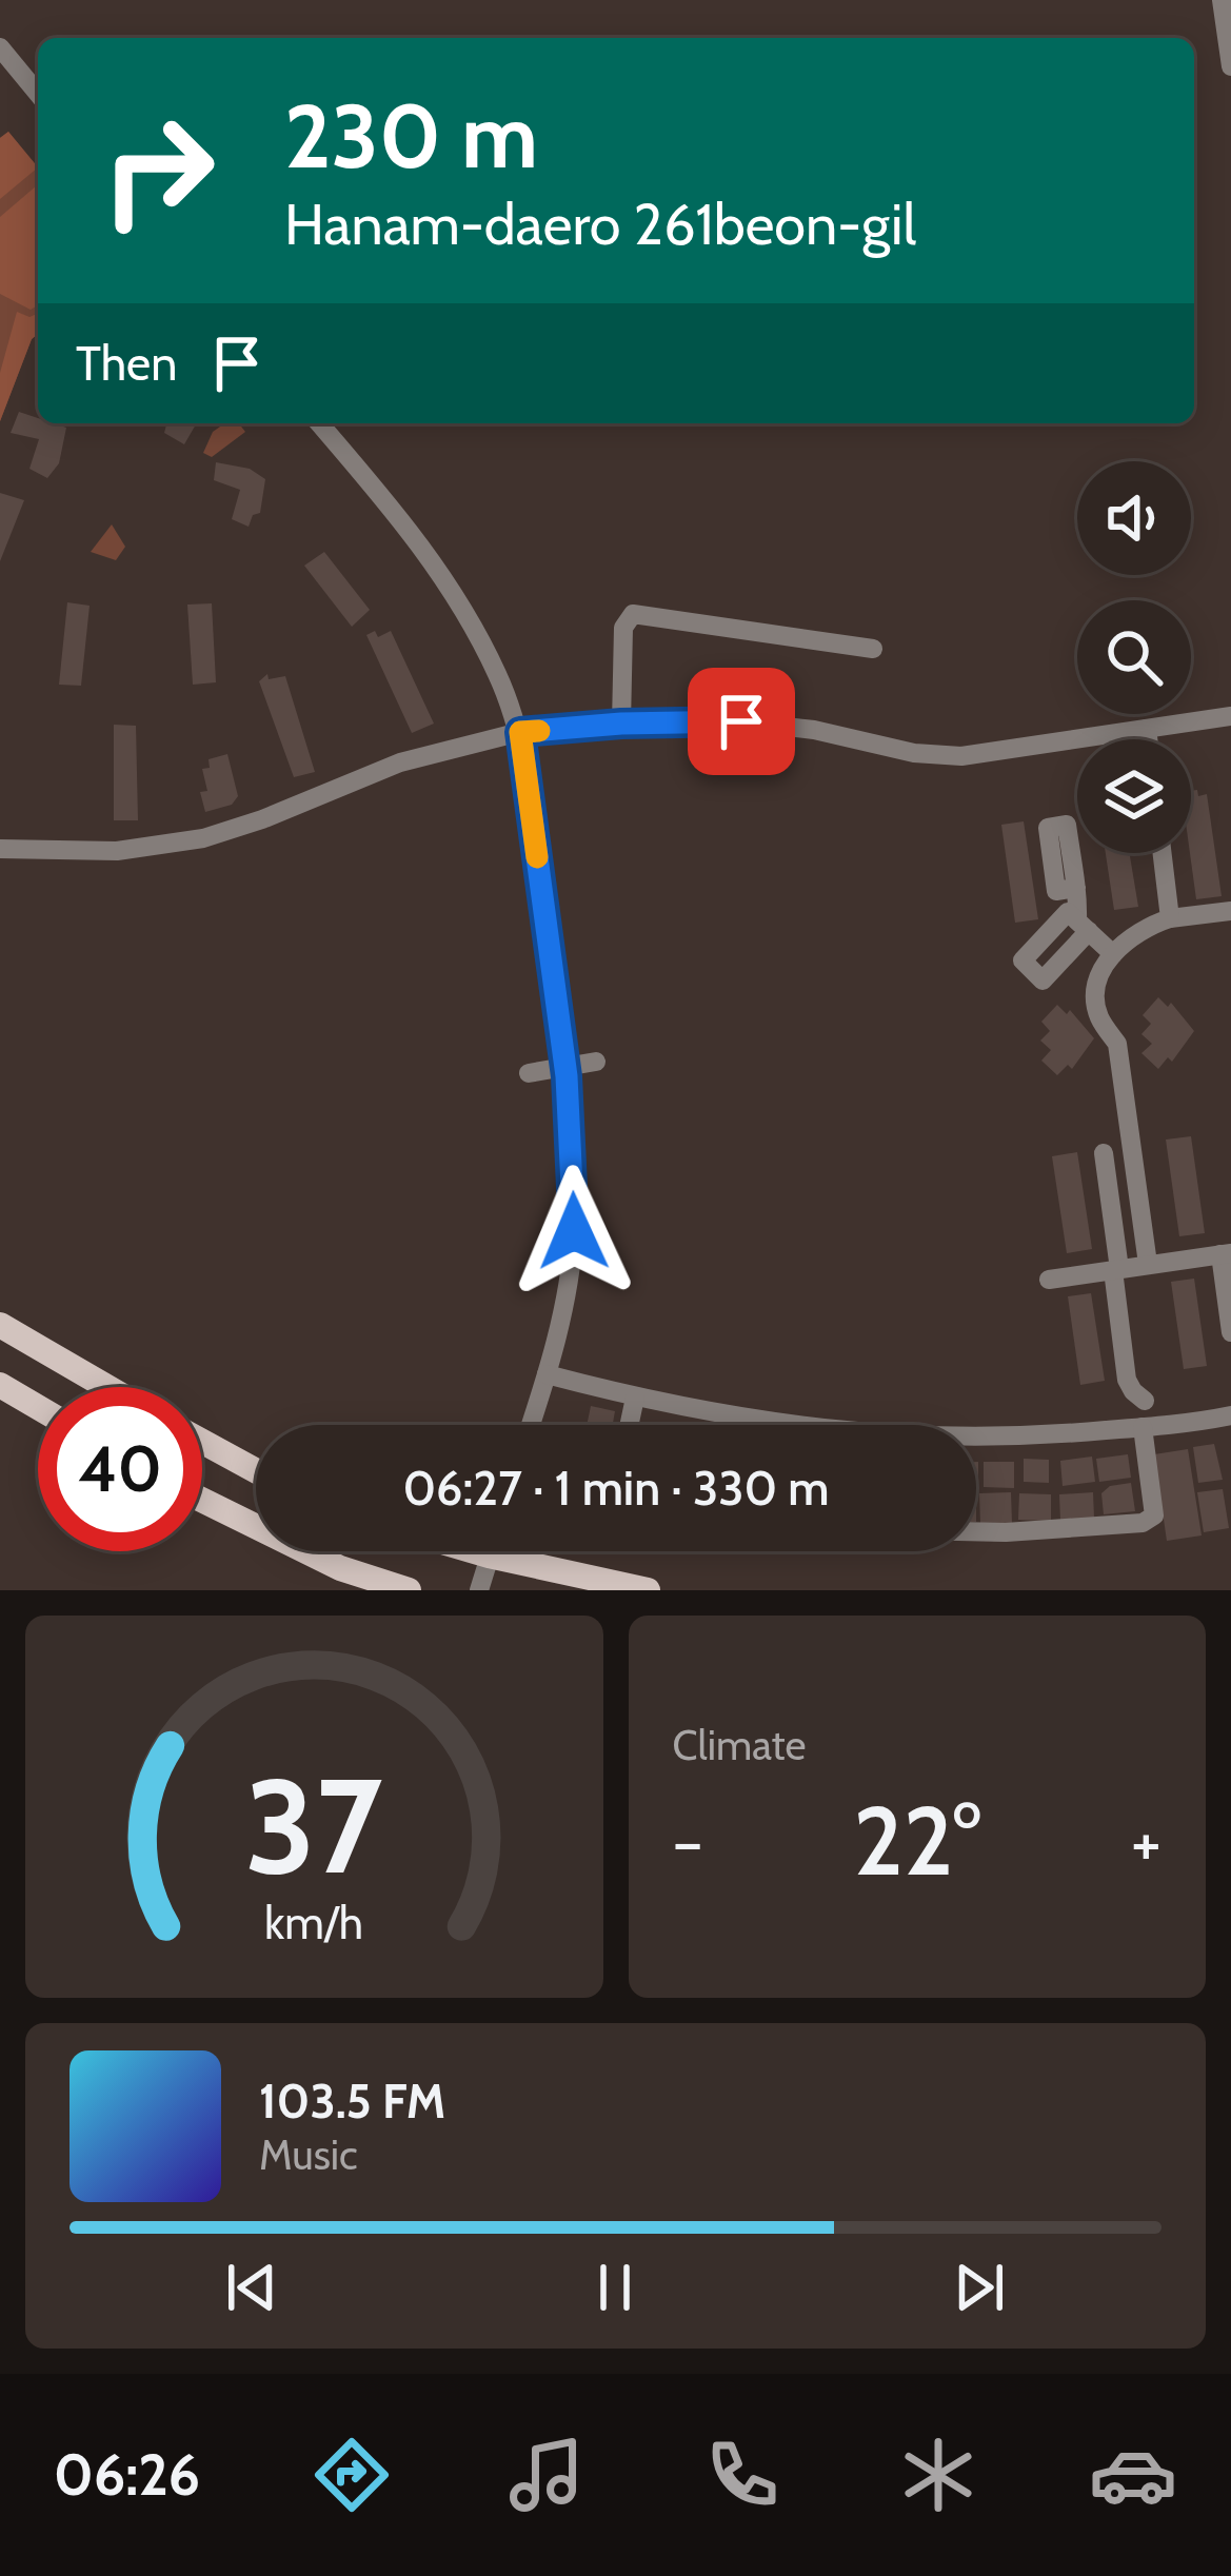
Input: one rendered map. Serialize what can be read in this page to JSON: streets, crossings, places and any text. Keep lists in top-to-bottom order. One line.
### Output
{"page":{"turn":["230 m","Hanam-daero 261beon-gil"],"then":"Then","limit":"40","trip":"06:27 · 1 min · 330 m","tile":"Climate","heat":["−","22°","+"],"song":["103.5 FM","Music"],"tabs":"06:26","gauge":["37","km/h"]}}
